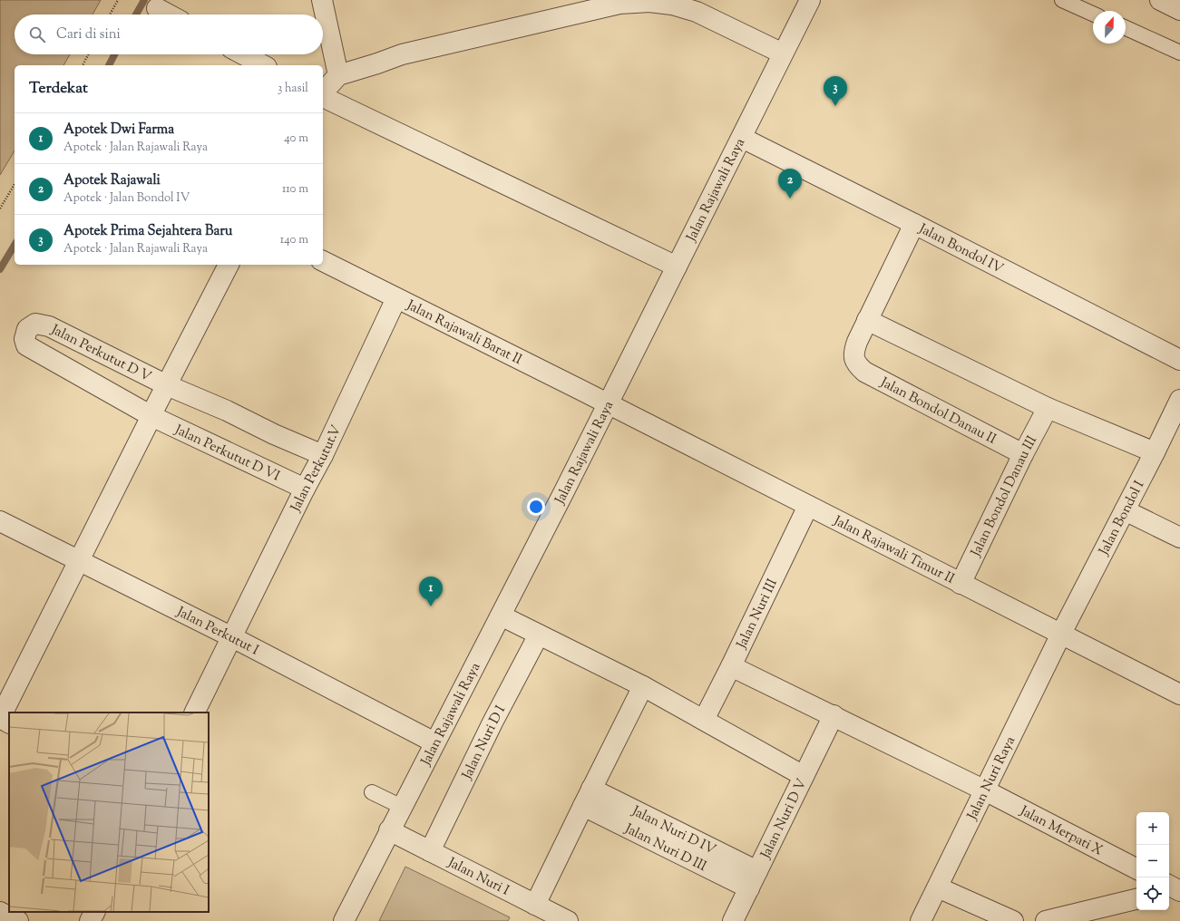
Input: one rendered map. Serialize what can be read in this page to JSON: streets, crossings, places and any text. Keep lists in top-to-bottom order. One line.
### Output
{"streets":{"street":["Jalan Rajawali Raya","Jalan Bondol IV","Jalan Rajawali Barat II","Jalan Perkutut D V","Jalan Bondol Danau II","Jalan Perkutut D VI","Jalan Perkutut.V","Jalan Bondol Danau III","Jalan Bondol I","Jalan Rajawali Timur II","Jalan Nuri III","Jalan Perkutut I","Jalan Nuri D I","Jalan Nuri Raya","Jalan Nuri D V","Jalan Nuri D IV","Jalan Merpati X","Jalan Nuri D III","Jalan Nuri I"]},"crossings":[["Jalan Rajawali Raya","Jalan Bondol IV"],["Jalan Rajawali Raya","Jalan Rajawali Barat II"],["Jalan Rajawali Raya","Jalan Rajawali Timur II"],["Jalan Rajawali Raya","Jalan Perkutut I"],["Jalan Rajawali Raya","Jalan Nuri I"],["Jalan Rajawali Barat II","Jalan Perkutut.V"],["Jalan Rajawali Barat II","Jalan Rajawali Timur II"],["Jalan Perkutut D V","Jalan Perkutut D VI"],["Jalan Perkutut D V","Jalan Perkutut.V"],["Jalan Bondol Danau II","Jalan Bondol Danau III"],["Jalan Perkutut D VI","Jalan Perkutut.V"],["Jalan Perkutut.V","Jalan Perkutut I"],["Jalan Bondol Danau III","Jalan Rajawali Timur II"],["Jalan Bondol I","Jalan Rajawali Timur II"],["Jalan Bondol I","Jalan Nuri Raya"],["Jalan Rajawali Timur II","Jalan Nuri III"],["Jalan Rajawali Timur II","Jalan Nuri Raya"],["Jalan Nuri III","Jalan Merpati X"],["Jalan Nuri D I","Jalan Nuri I"],["Jalan Nuri Raya","Jalan Merpati X"],["Jalan Nuri D V","Jalan Nuri D IV"],["Jalan Nuri D V","Jalan Merpati X"],["Jalan Nuri D V","Jalan Nuri D III"]],"north":"top","page":{"search":"Cari di sini","heading":["Terdekat","3 hasil"],"pins":["3","2","1"],"list":[{"mark":"1","name":"Apotek Dwi Farma","note":"Apotek · Jalan Rajawali Raya","value":"40 m"},{"mark":"2","name":"Apotek Rajawali","note":"Apotek · Jalan Bondol IV","value":"110 m"},{"mark":"3","name":"Apotek Prima Sejahtera Baru","note":"Apotek · Jalan Rajawali Raya","value":"140 m"}],"map_buttons":["+","−"]}}
